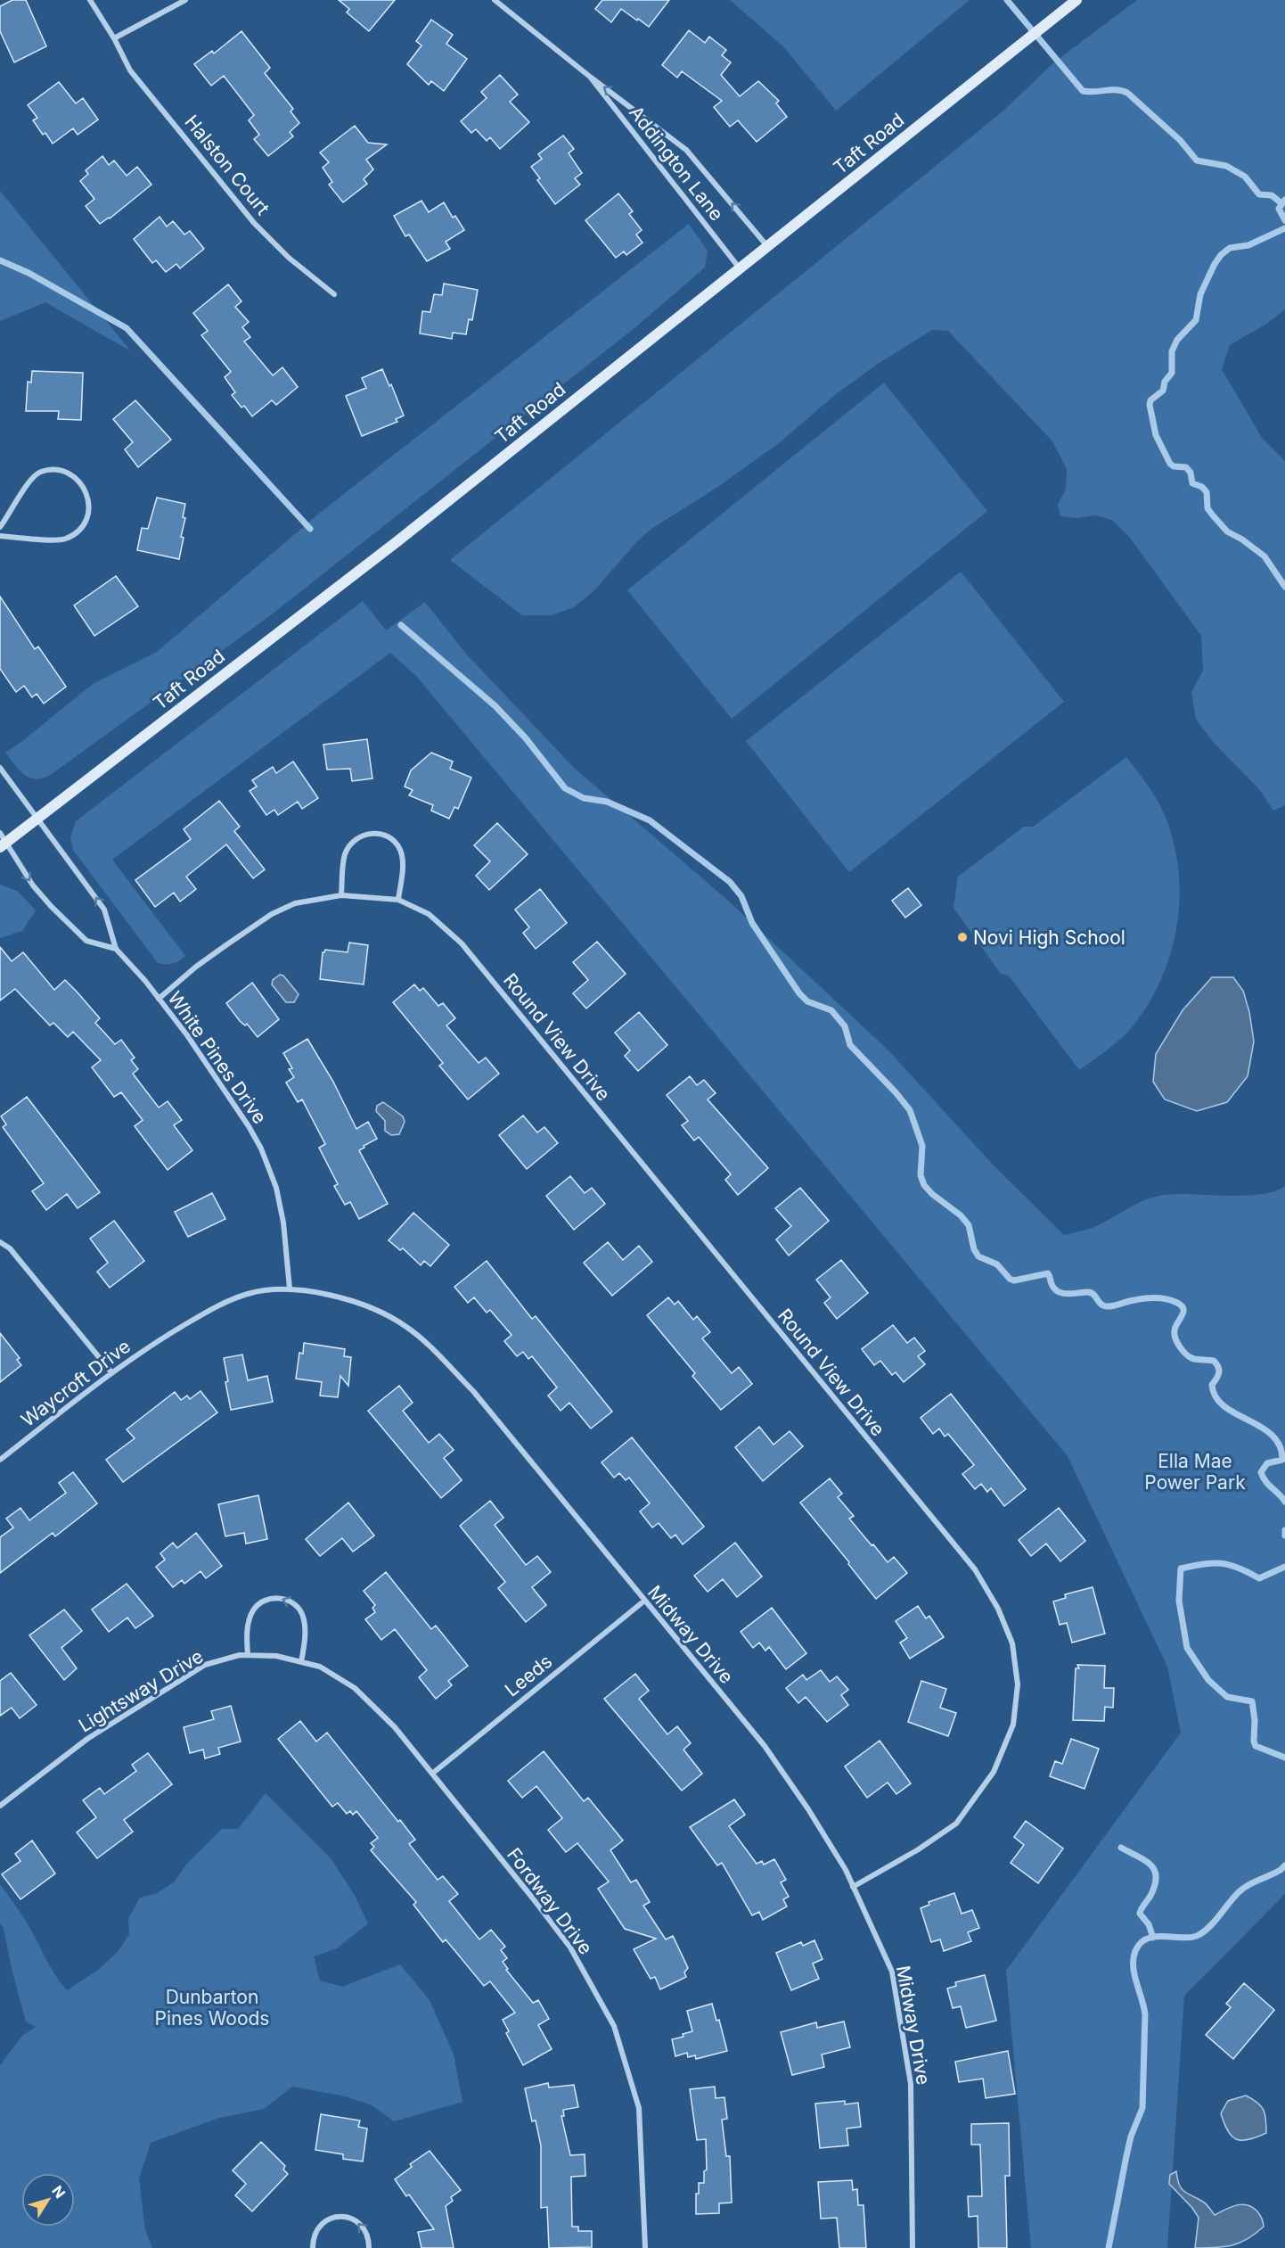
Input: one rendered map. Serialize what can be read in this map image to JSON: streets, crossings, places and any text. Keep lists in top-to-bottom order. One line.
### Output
{"streets":{"street":["Taft Road","Addington Lane","Halston Court","Round View Drive","White Pines Drive","Waycroft Drive","Midway Drive","Leeds","Lightsway Drive","Fordway Drive"]},"crossings":[["Taft Road","Addington Lane"],["Taft Road","White Pines Drive"],["Round View Drive","White Pines Drive"],["Round View Drive","Midway Drive"],["White Pines Drive","Midway Drive"],["Waycroft Drive","Midway Drive"],["Midway Drive","Leeds"],["Leeds","Lightsway Drive"],["Leeds","Fordway Drive"],["Lightsway Drive","Fordway Drive"]],"parks":["Ella Mae Power Park","Dunbarton Pines Woods"],"places":["Novi High School"],"north":"top right"}
